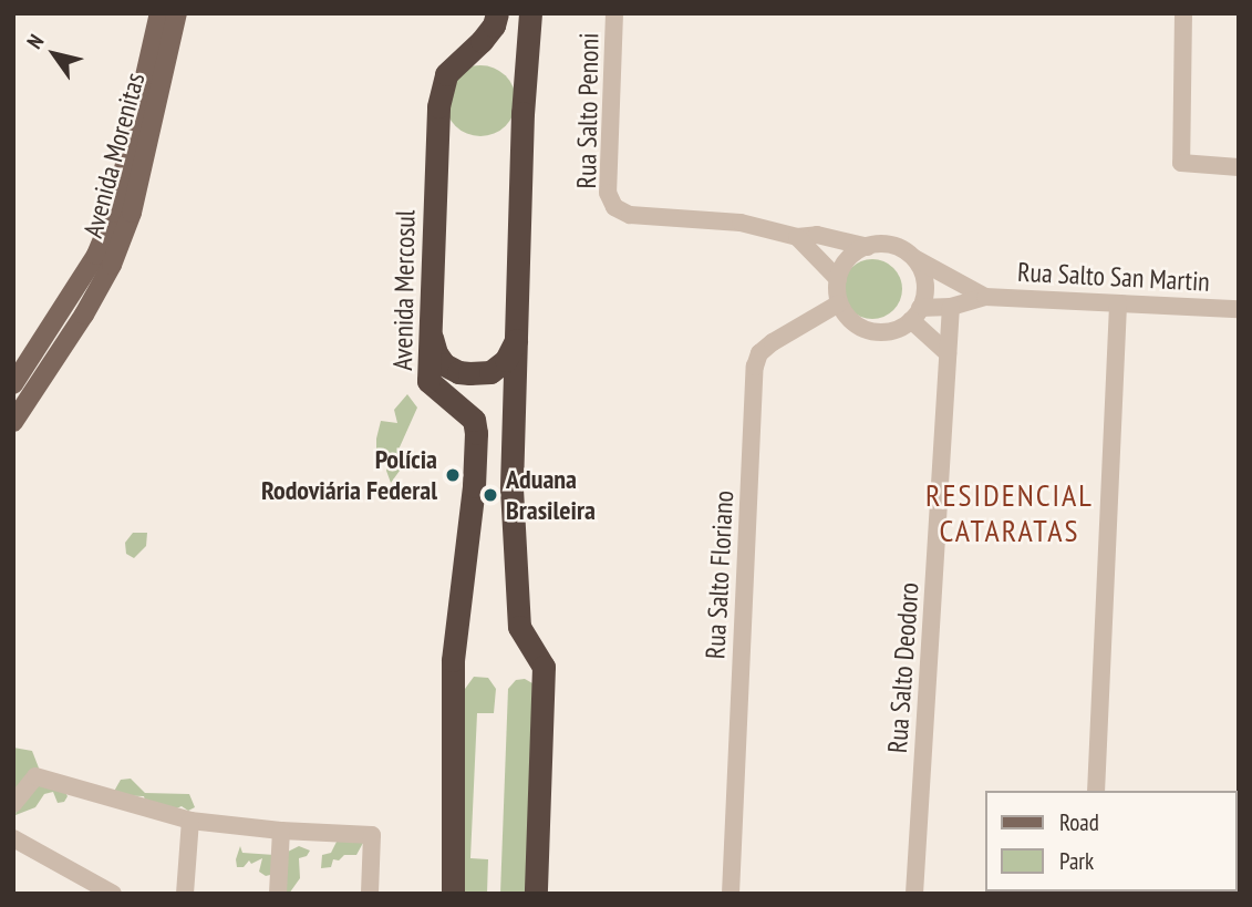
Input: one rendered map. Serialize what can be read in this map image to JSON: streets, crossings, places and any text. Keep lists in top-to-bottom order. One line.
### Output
{"streets":{"highway":["Avenida Mercosul"],"main road":["Avenida Morenitas"],"street":["Rua Salto Penoni","Rua Salto San Martin","Rua Salto Floriano","Rua Salto Deodoro"]},"crossings":[["Rua Salto Penoni","Rua Salto San Martin"],["Rua Salto Penoni","Rua Salto Floriano"],["Rua Salto San Martin","Rua Salto Floriano"],["Rua Salto San Martin","Rua Salto Deodoro"]],"districts":["RESIDENCIAL CATARATAS"],"places":["Polícia Rodoviária Federal","Aduana Brasileira"],"legend":["Road","Park"],"north":"top left"}
